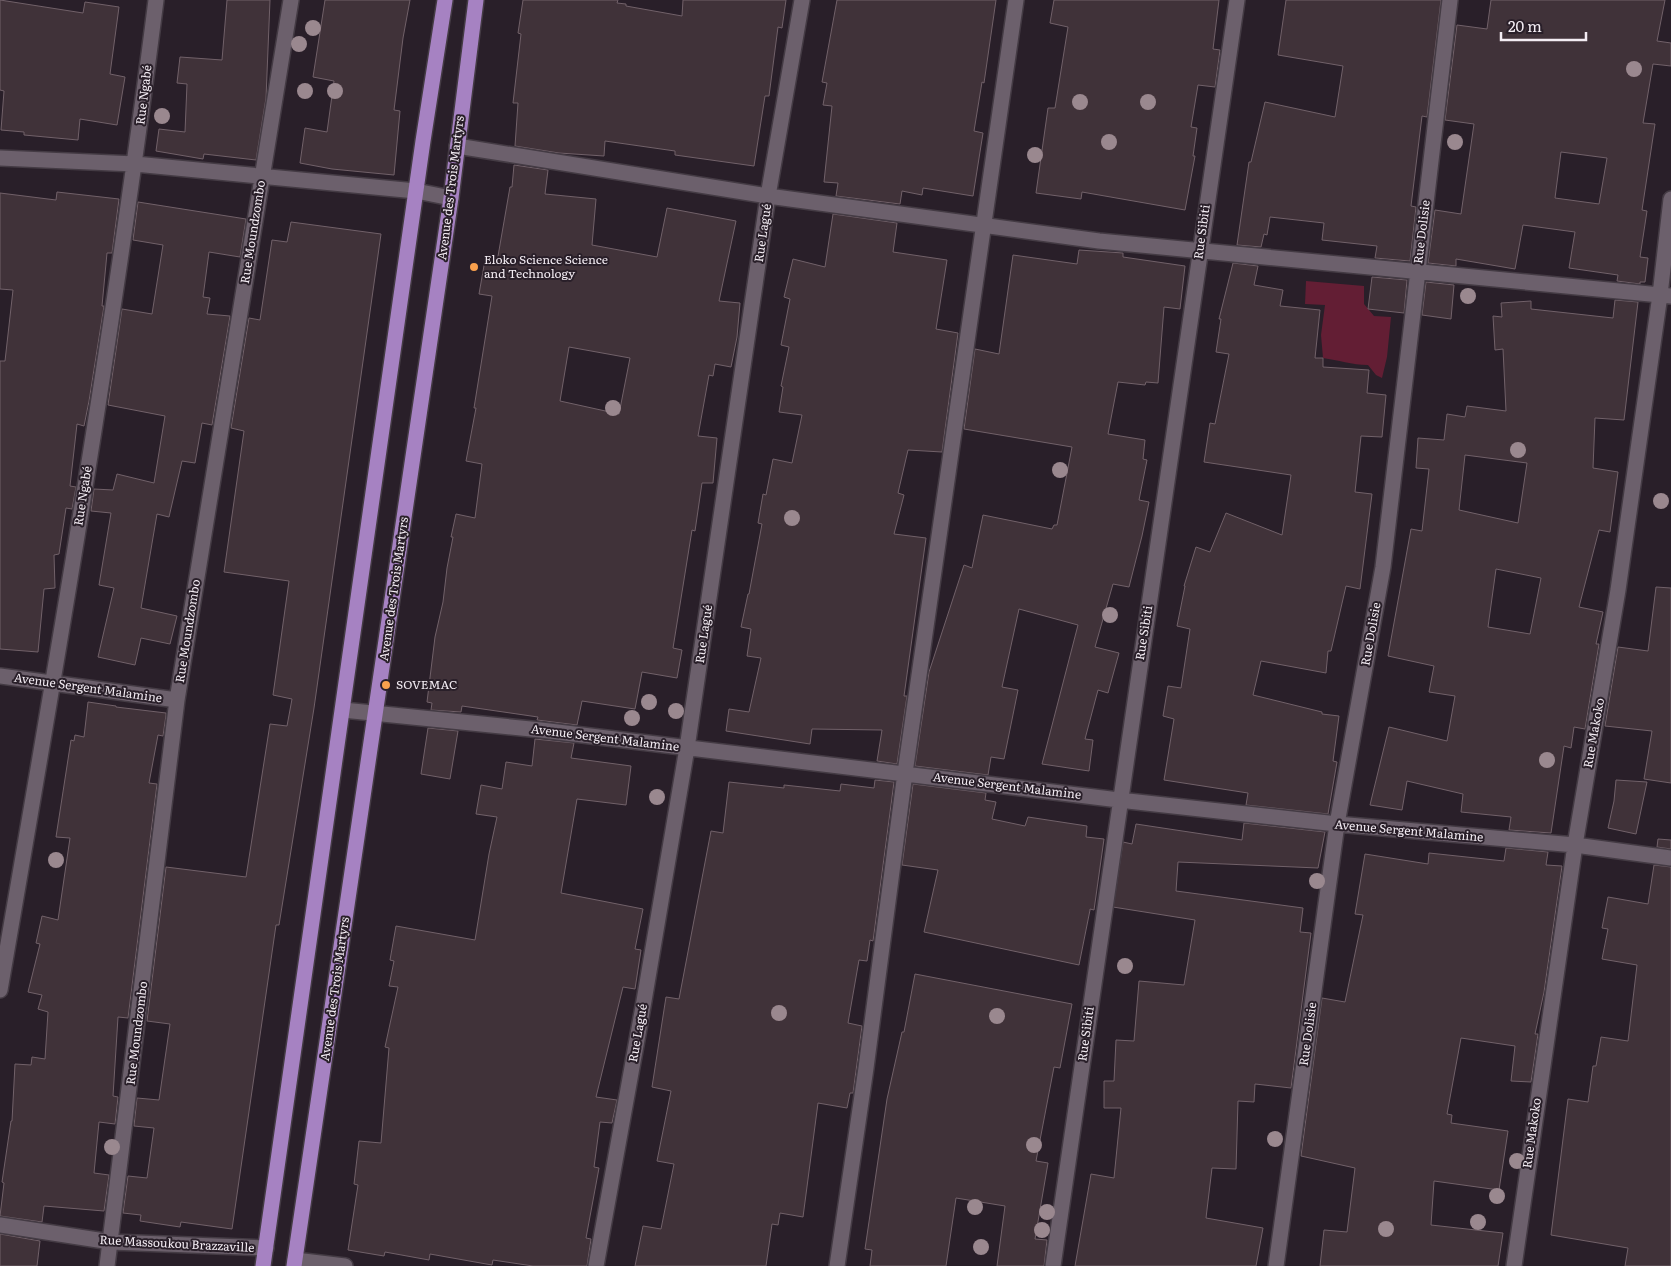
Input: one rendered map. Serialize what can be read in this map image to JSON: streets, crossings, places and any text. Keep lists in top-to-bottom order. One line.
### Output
{"streets":{"main road":["Avenue des Trois Martyrs"],"street":["Rue Ngabé","Rue Moundzombo","Rue Sibiti","Rue Dolisie","Rue Lagué","Avenue Sergent Malamine","Rue Makoko","Rue Massoukou Brazzaville"]},"crossings":[["Rue Ngabé","Avenue Sergent Malamine"],["Avenue des Trois Martyrs","Avenue Sergent Malamine"],["Rue Moundzombo","Avenue Sergent Malamine"],["Rue Moundzombo","Rue Massoukou Brazzaville"],["Rue Sibiti","Avenue Sergent Malamine"],["Rue Dolisie","Avenue Sergent Malamine"],["Rue Lagué","Avenue Sergent Malamine"],["Avenue Sergent Malamine","Rue Makoko"]],"places":["Eloko Science Science and Technology","SOVEMAC"],"scale_bar":"20 m"}
